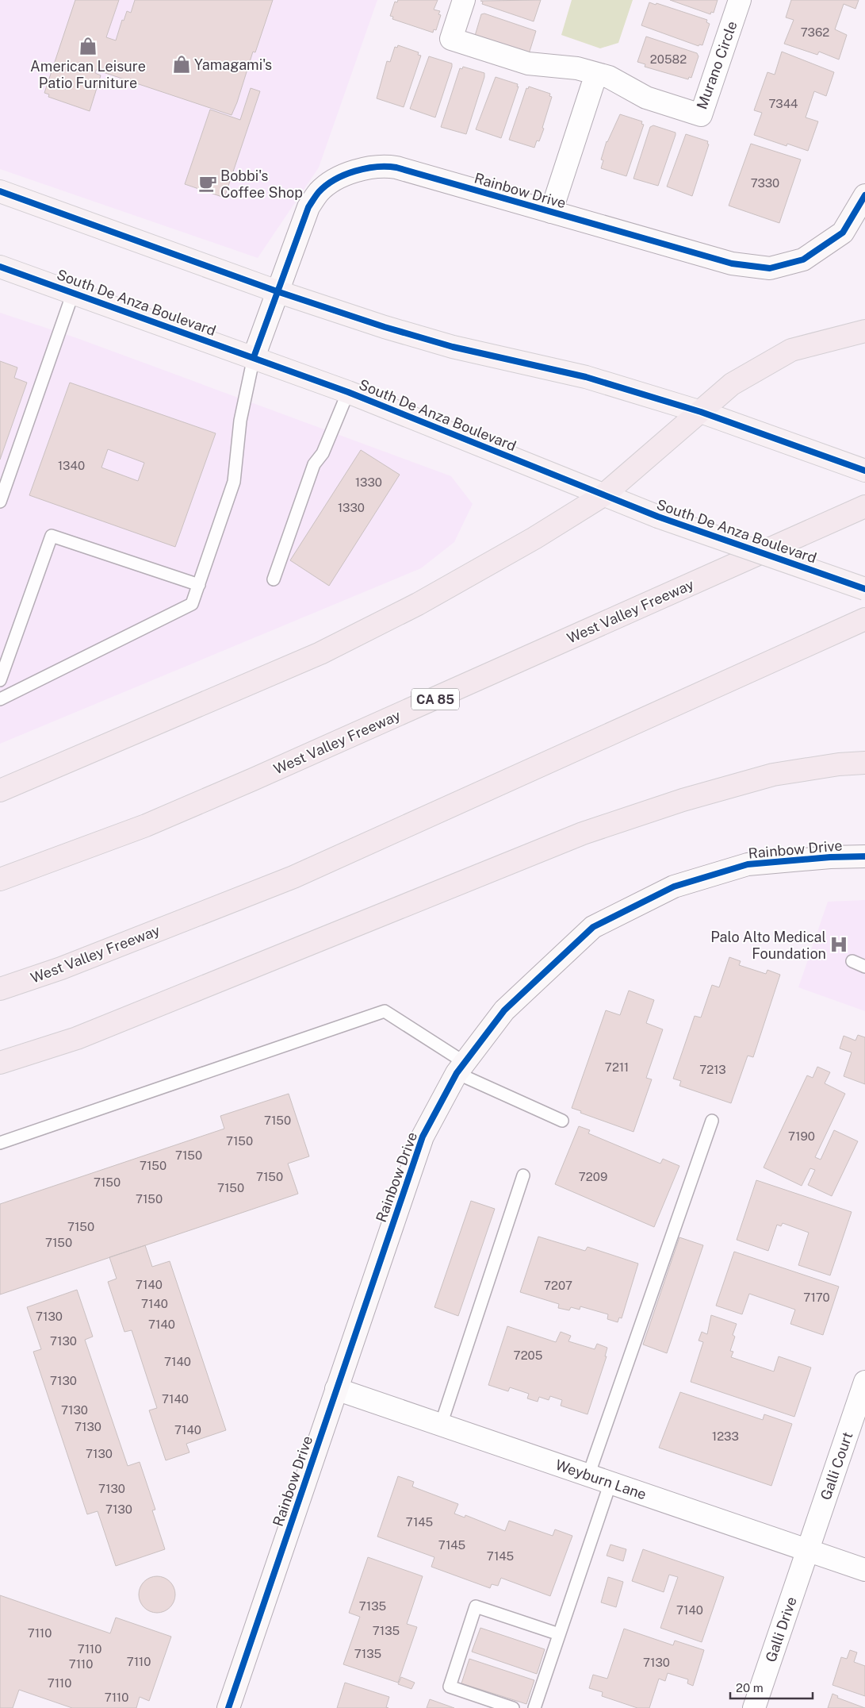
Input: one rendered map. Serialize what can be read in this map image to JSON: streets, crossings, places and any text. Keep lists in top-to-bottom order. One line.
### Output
{"streets":{"highway":["West Valley Freeway","CA 85"],"main road":["South De Anza Boulevard"],"street":["Murano Circle","Rainbow Drive","Galli Court","Weyburn Lane","Galli Drive"]},"crossings":[["Rainbow Drive","South De Anza Boulevard"],["Rainbow Drive","Weyburn Lane"],["Galli Court","Weyburn Lane"],["Galli Court","Galli Drive"],["Weyburn Lane","Galli Drive"]],"places":{"shop":["American Leisure Patio Furniture","Yamagami's"],"cafe":["Bobbi's Coffee Shop"],"hospital":["Palo Alto Medical Foundation"]},"house_numbers":["7362","20582","7344","7330","1340","1330","1330","7211","7213","7150","7190","7150","7150","7150","7150","7209","7150","7150","7150","7150","7150","7140","7207","7170","7140","7130","7140","7130","7205","7140","7130","7140","7130","7130","7140","1233","7130","7130","7130","7145","7145","7145","7135","7140","7135","7110","7110","7135","7110","7130","7110","7110","7110"],"scale_bar":"20 m"}
